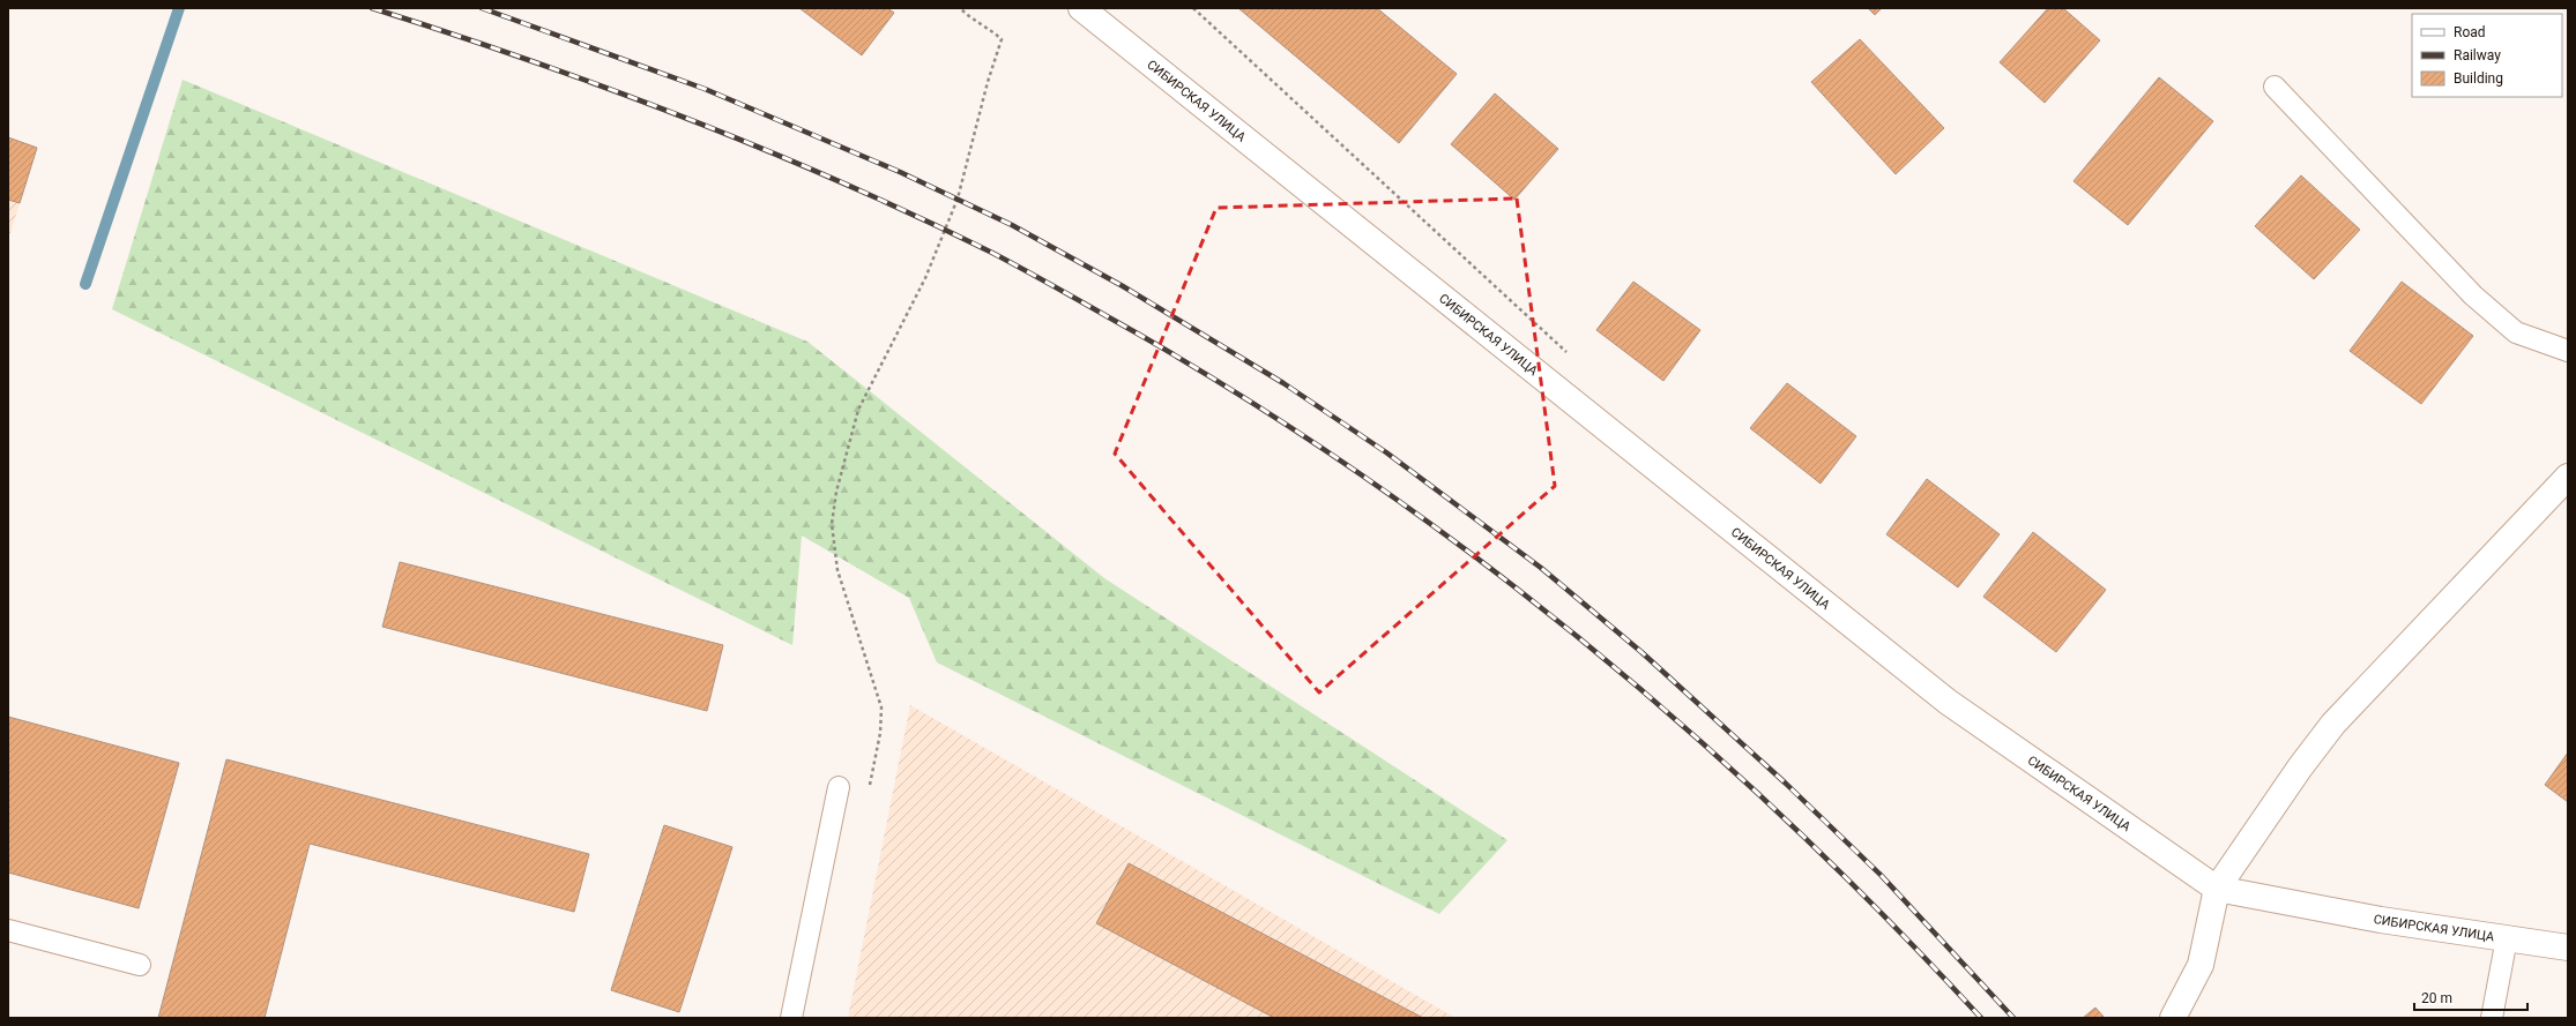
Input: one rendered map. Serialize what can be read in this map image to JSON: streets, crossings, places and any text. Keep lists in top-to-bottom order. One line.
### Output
{"streets":{"main road":["СИБИРСКАЯ УЛИЦА"]},"legend":["Road","Railway","Building"],"scale_bar":"20 m"}
